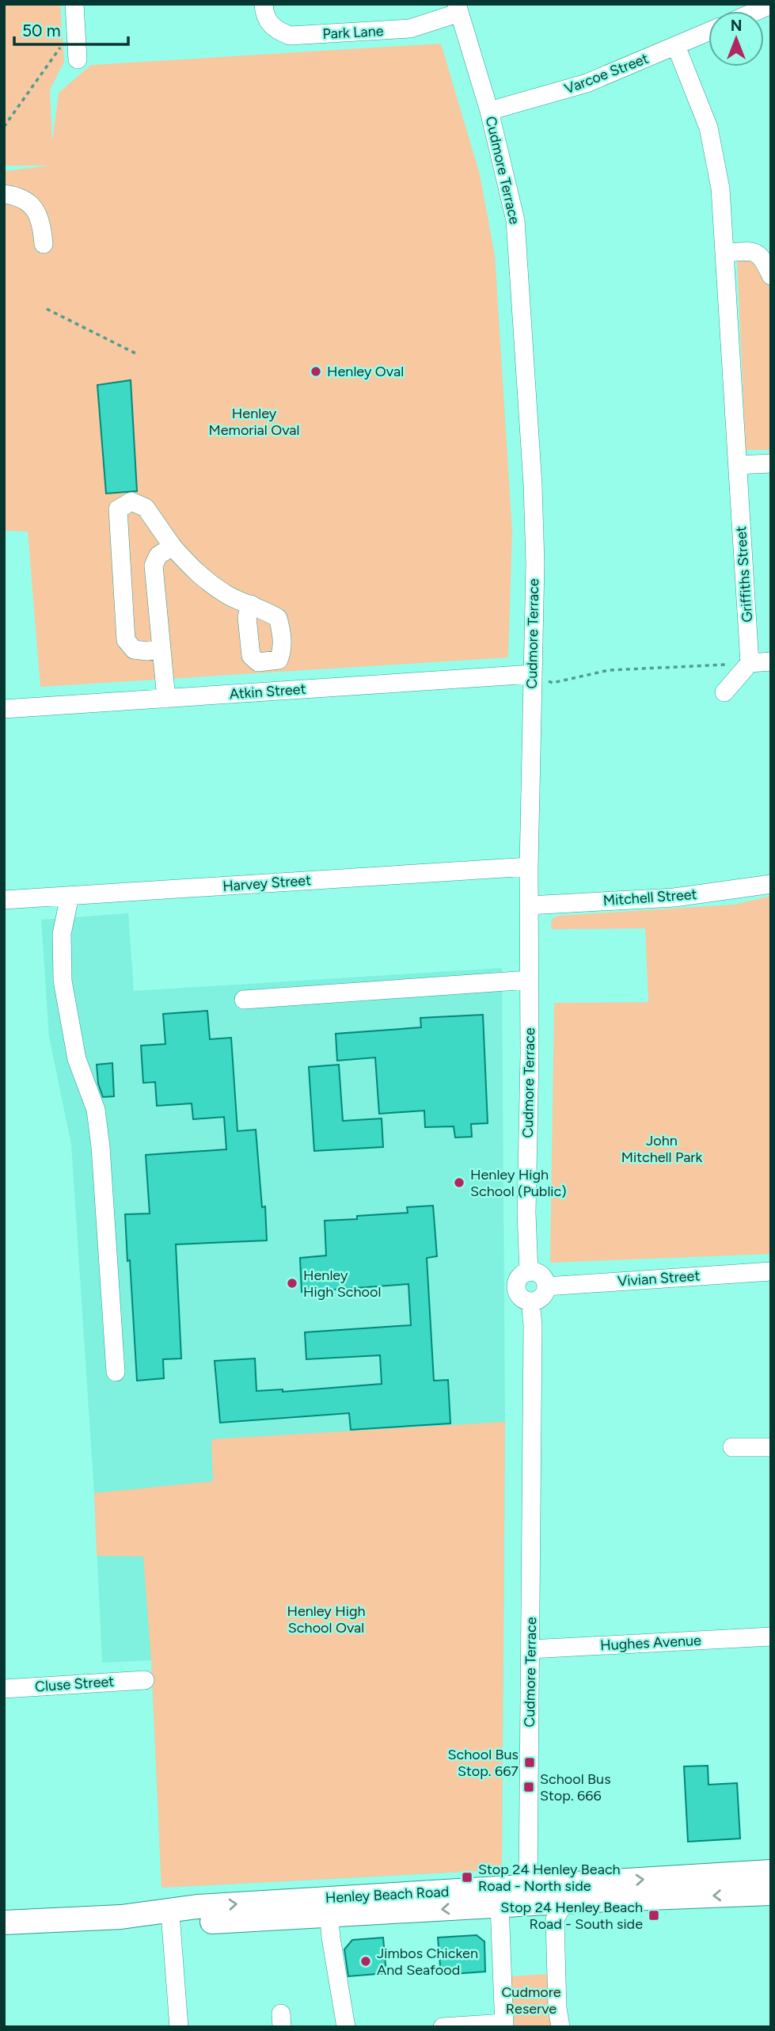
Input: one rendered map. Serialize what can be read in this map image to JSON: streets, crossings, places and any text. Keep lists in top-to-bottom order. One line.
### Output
{"streets":{"main road":["Henley Beach Road"],"street":["Park Lane","Varcoe Street","Cudmore Terrace","Griffiths Street","Atkin Street","Harvey Street","Mitchell Street","Vivian Street","Hughes Avenue","Cluse Street"]},"crossings":[["Park Lane","Cudmore Terrace"],["Varcoe Street","Cudmore Terrace"],["Varcoe Street","Griffiths Street"],["Cudmore Terrace","Atkin Street"],["Cudmore Terrace","Harvey Street"],["Cudmore Terrace","Mitchell Street"],["Cudmore Terrace","Vivian Street"],["Cudmore Terrace","Hughes Avenue"],["Cudmore Terrace","Henley Beach Road"]],"parks":["Henley Memorial Oval","John Mitchell Park","Henley High School Oval","Cudmore Reserve"],"places":{"other":["Henley Oval","Henley High School (Public)","Henley High School","Jimbos Chicken And Seafood"],"transit":["School Bus Stop. 667","School Bus Stop. 666","Stop 24 Henley Beach Road - North side","Stop 24 Henley Beach Road - South side"]},"scale_bar":"50 m","north":"top"}
